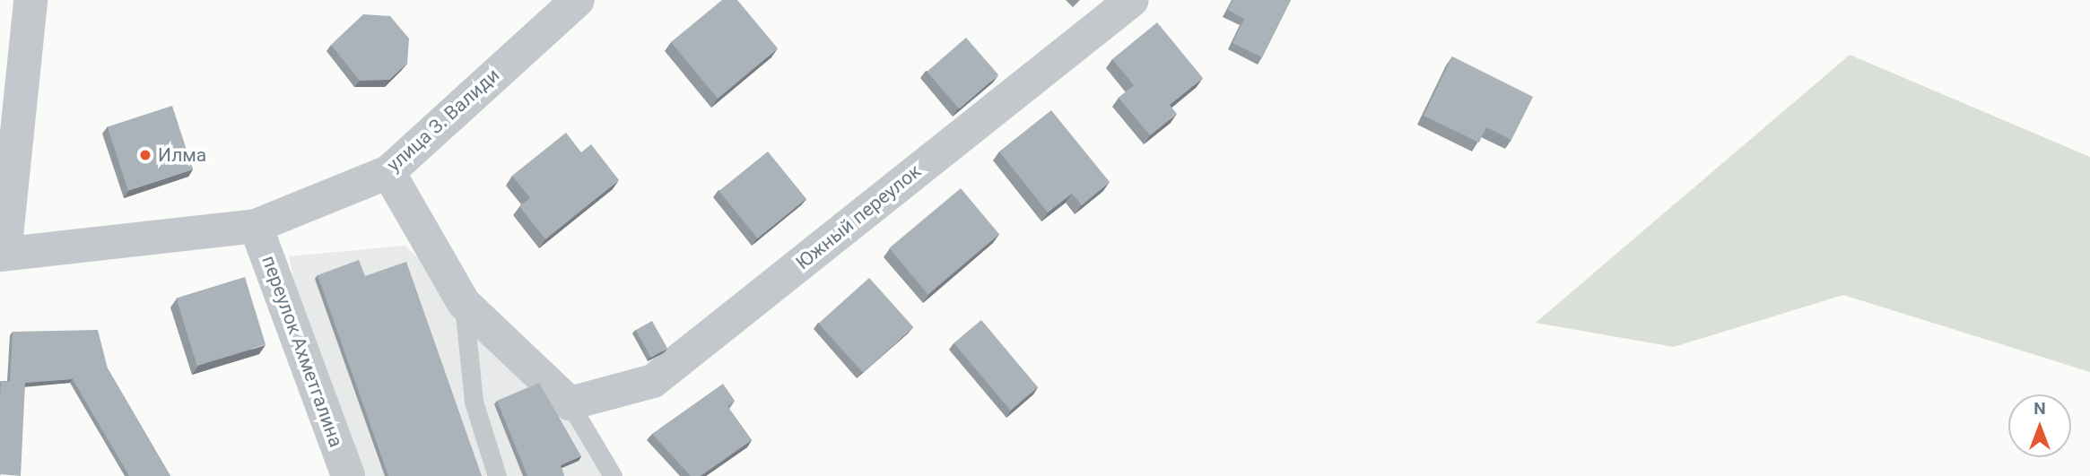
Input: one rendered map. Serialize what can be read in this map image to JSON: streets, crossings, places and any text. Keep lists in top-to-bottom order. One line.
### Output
{"streets":{"street":["улица З. Валиди","Южный переулок","переулок Ахметгалина"]},"crossings":[["улица З. Валиди","переулок Ахметгалина"]],"places":["Илма"],"north":"top"}
